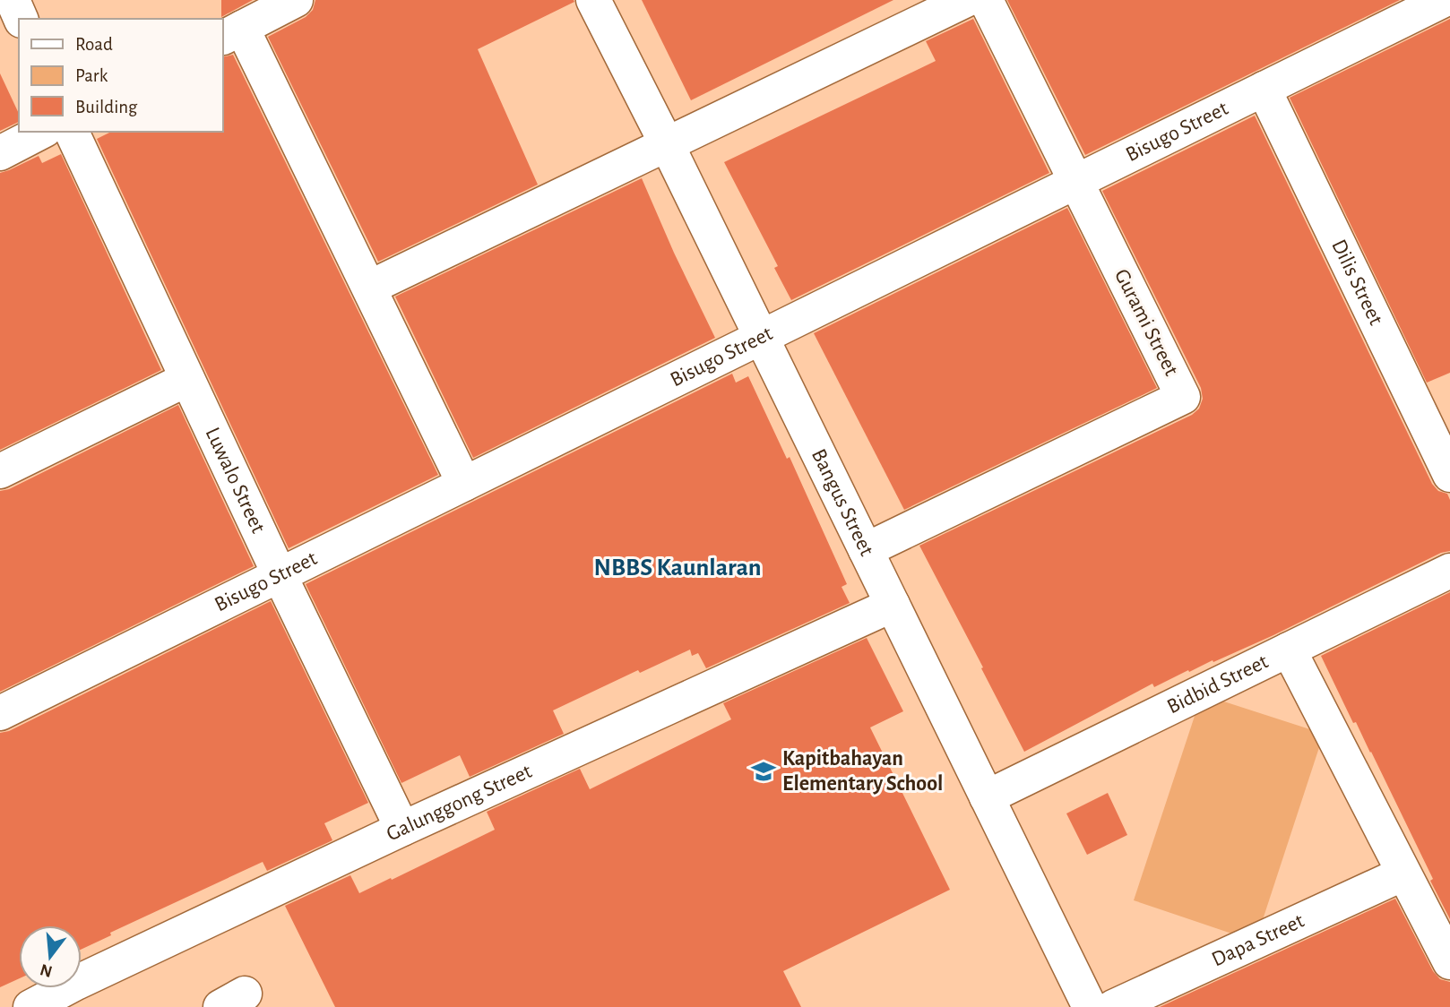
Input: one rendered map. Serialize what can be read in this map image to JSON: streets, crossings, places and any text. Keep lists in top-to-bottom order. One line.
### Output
{"streets":{"street":["Bisugo Street","Dilis Street","Gurami Street","Luwalo Street","Bangus Street","Bidbid Street","Galunggong Street","Dapa Street"]},"crossings":[["Bisugo Street","Dilis Street"],["Bisugo Street","Gurami Street"],["Bisugo Street","Luwalo Street"],["Bisugo Street","Bangus Street"],["Gurami Street","Bangus Street"],["Luwalo Street","Galunggong Street"],["Bangus Street","Bidbid Street"],["Bangus Street","Galunggong Street"]],"districts":["NBBS Kaunlaran"],"places":{"school or university":["Kapitbahayan Elementary School"]},"legend":["Road","Park","Building"],"north":"bottom"}
